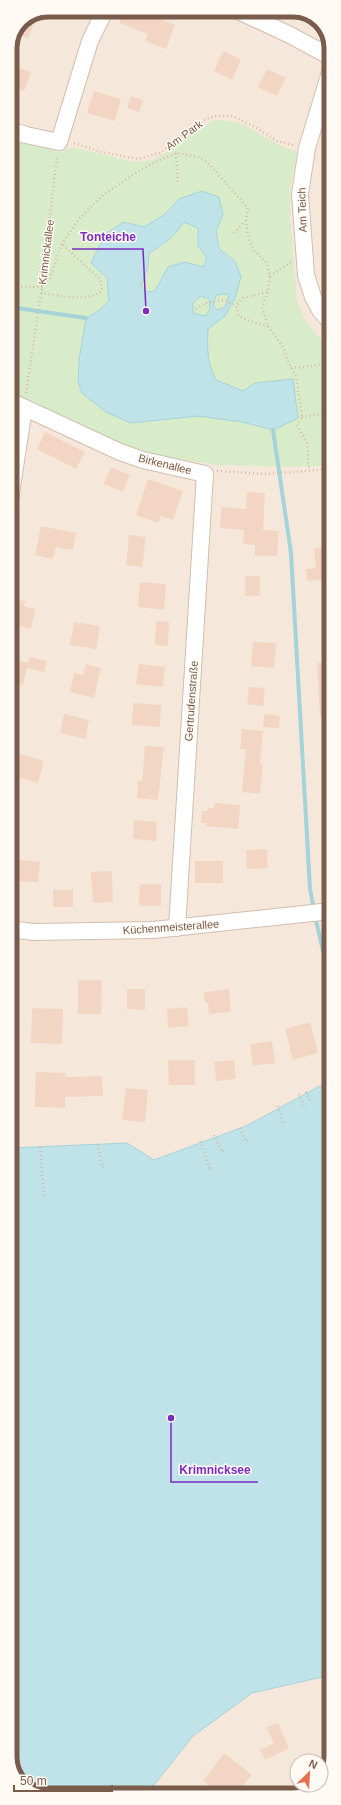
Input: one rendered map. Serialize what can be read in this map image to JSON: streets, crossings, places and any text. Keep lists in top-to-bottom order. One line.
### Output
{"streets":{"street":["Am Teich","Birkenallee","Gertrudenstraße","Küchenmeisterallee"],"path":["Am Park","Krimnickallee"]},"crossings":[["Am Park","Am Teich"],["Am Park","Krimnickallee"],["Krimnickallee","Birkenallee"],["Birkenallee","Gertrudenstraße"],["Gertrudenstraße","Küchenmeisterallee"]],"places":["Tonteiche","Krimnicksee"],"scale_bar":"50 m","north":"top right"}
